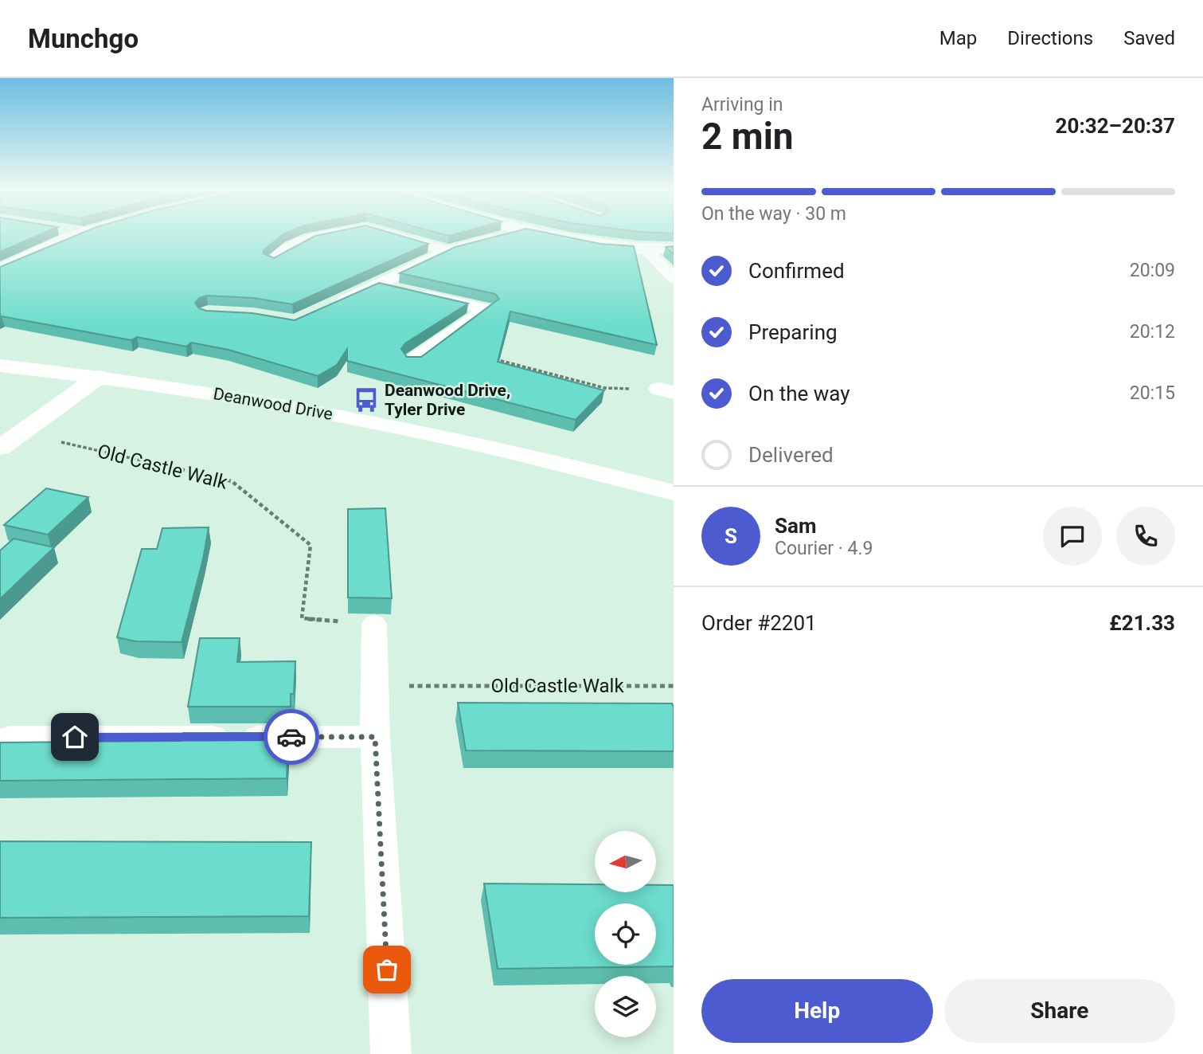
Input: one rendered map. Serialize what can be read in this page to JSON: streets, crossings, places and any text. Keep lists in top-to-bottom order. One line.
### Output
{"streets":{"street":["Deanwood Drive"],"path":["Old Castle Walk"]},"places":{"bus stop":["Deanwood Drive, Tyler Drive"]},"north":"left","page":{"header":"Munchgo","nav":["Map","Directions","Saved"],"heading":["2 min","Arriving in","20:32–20:37"],"panel":["Sam","Courier · 4.9","Order #2201","£21.33"],"bar":"On the way · 30 m","list":[["Confirmed","20:09"],["Preparing","20:12"],["On the way","20:15"],"Delivered"],"round":"S","buttons":["Help","Share"]}}
